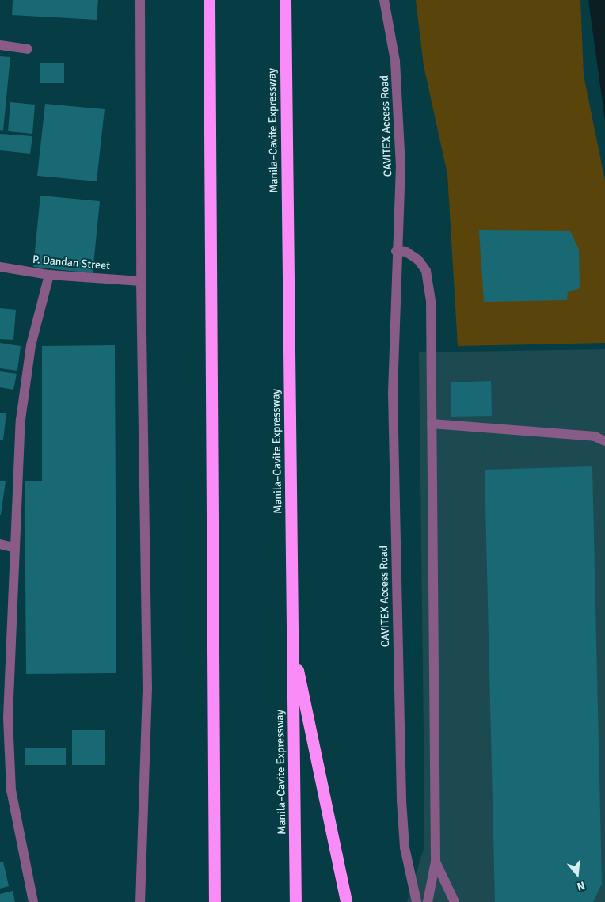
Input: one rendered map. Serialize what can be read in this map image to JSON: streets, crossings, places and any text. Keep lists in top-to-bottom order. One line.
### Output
{"streets":{"highway":["Manila–Cavite Expressway"],"street":["CAVITEX Access Road","P. Dandan Street"]},"north":"bottom"}
